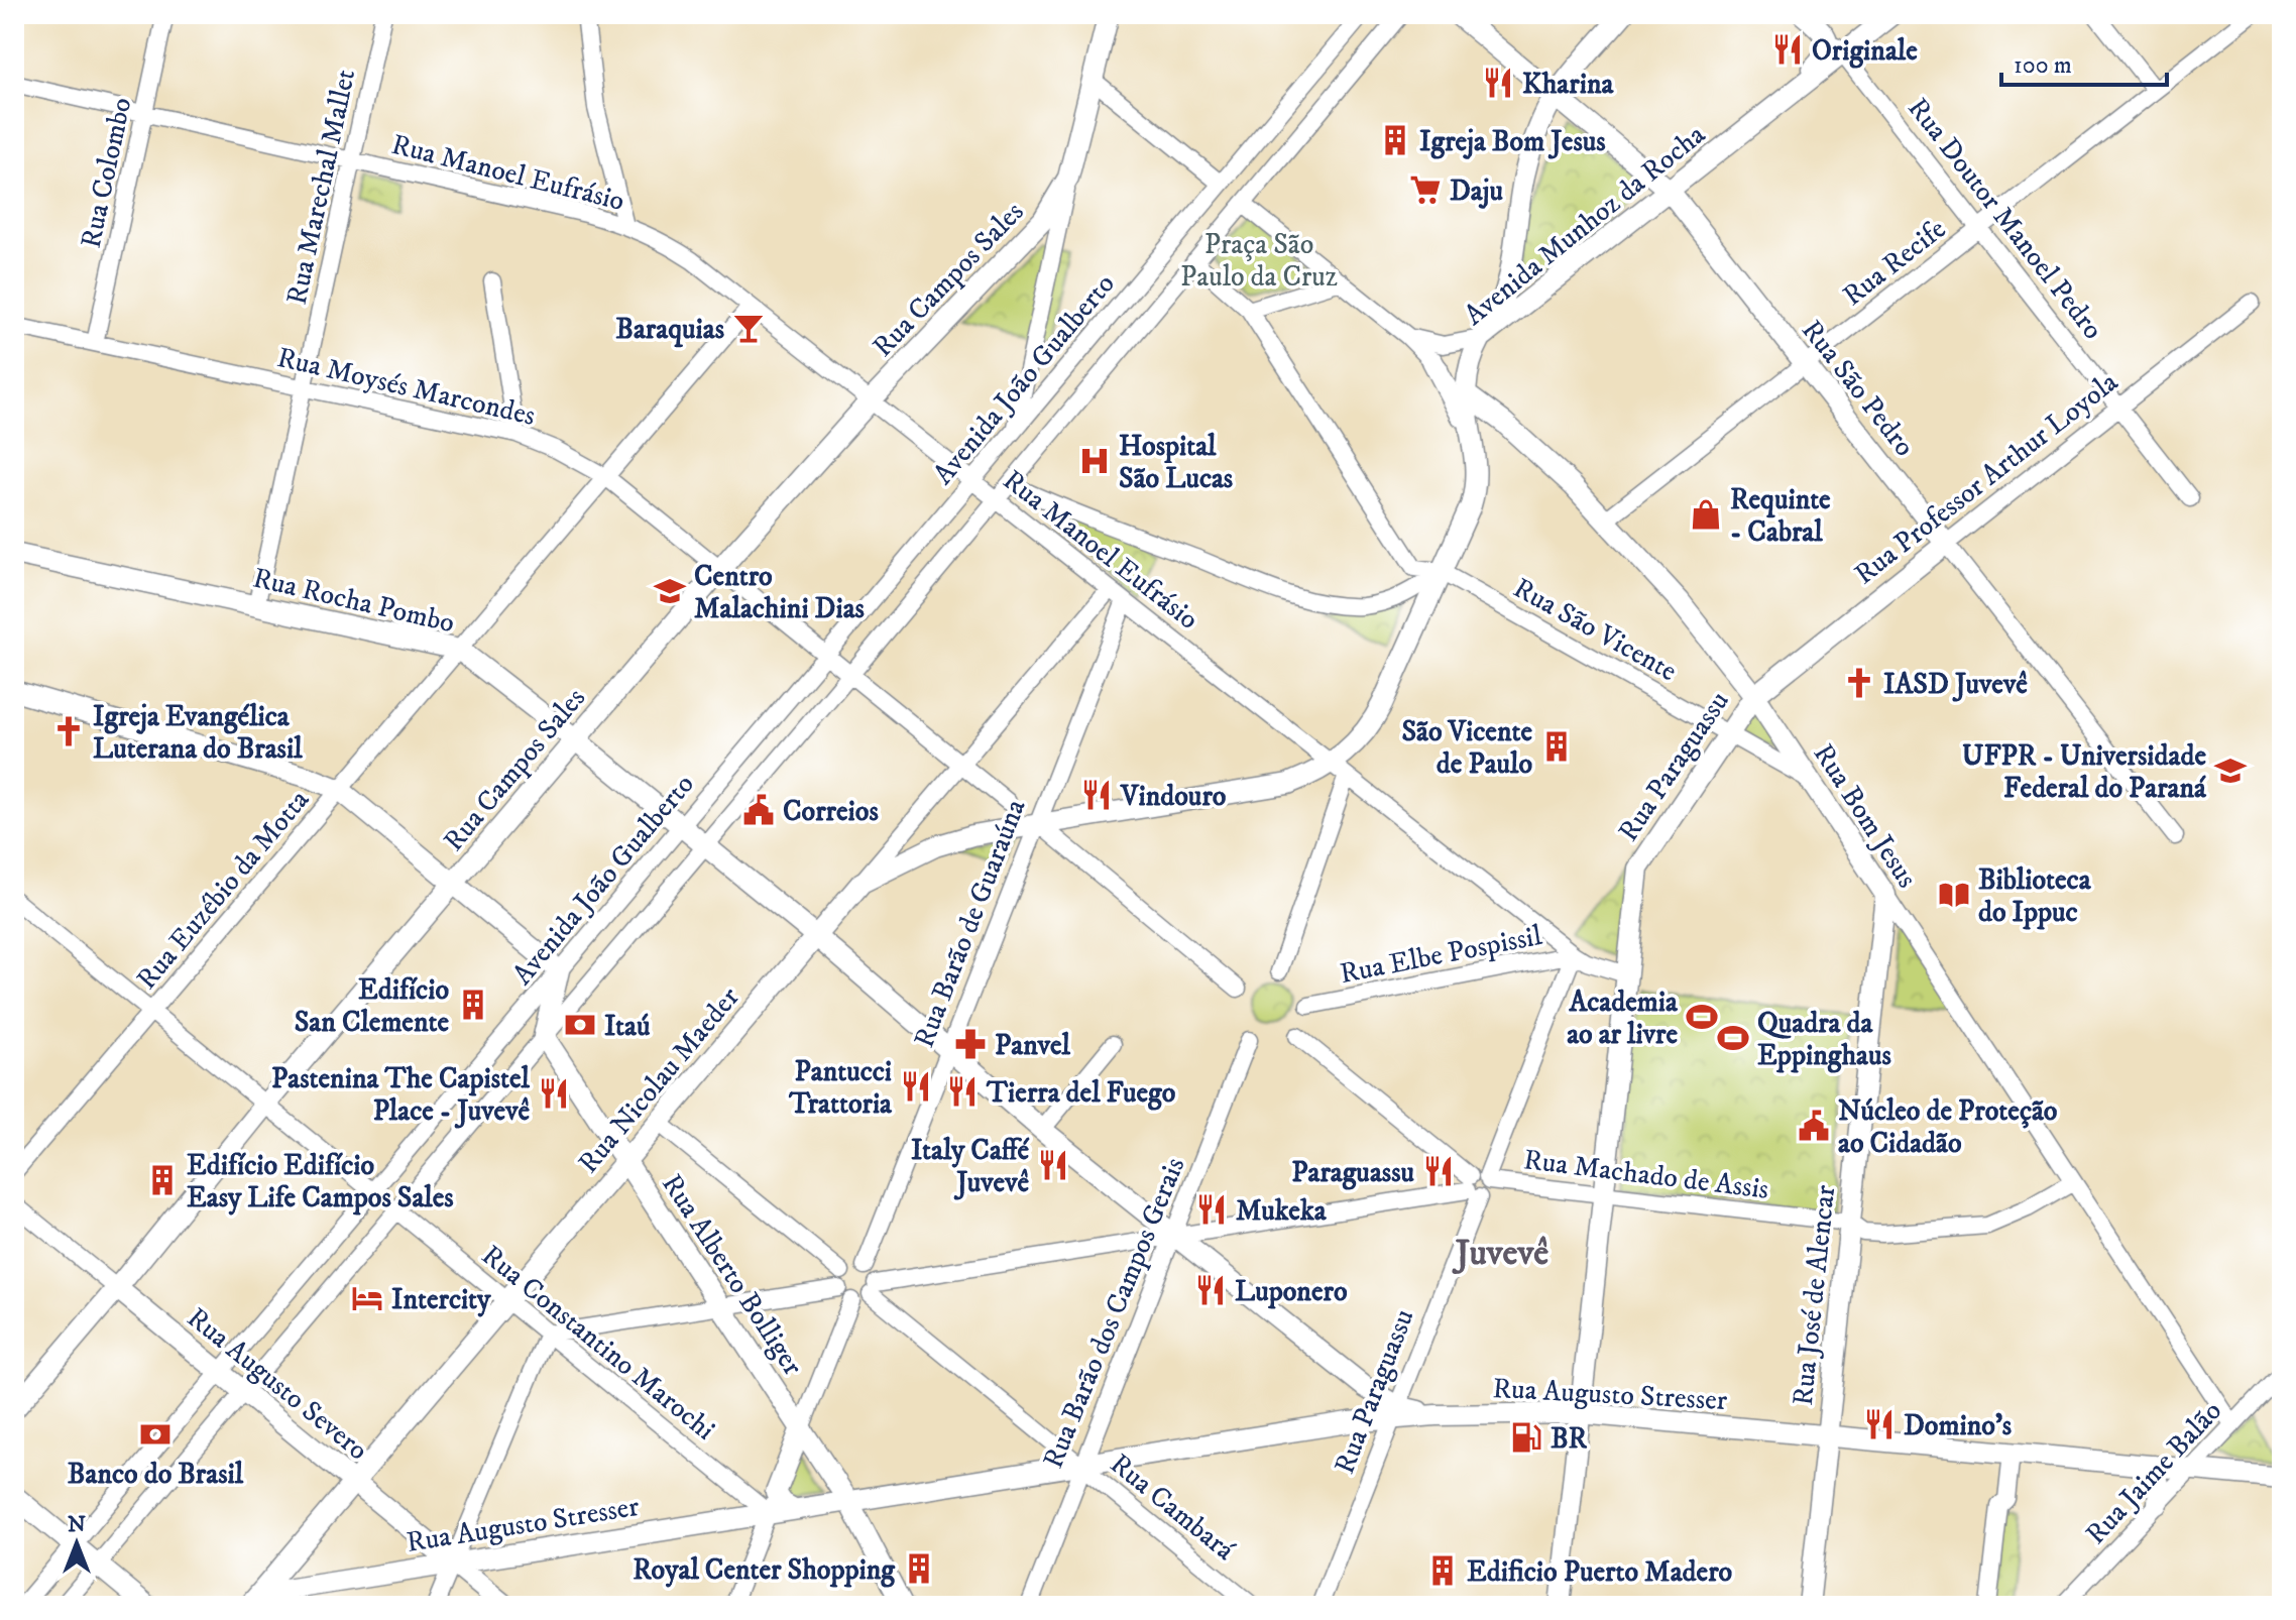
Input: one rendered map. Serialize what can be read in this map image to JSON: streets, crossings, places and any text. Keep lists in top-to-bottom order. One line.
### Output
{"streets":{"main road":["Rua Doutor Manoel Pedro","Avenida Munhoz da Rocha","Rua Campos Sales","Rua São Pedro","Rua Professor Arthur Loyola","Rua Rocha Pombo","Rua Paraguassu","Rua Bom Jesus","Rua Nicolau Maeder","Rua Alberto Bolliger","Rua José de Alencar","Rua Augusto Severo","Rua Augusto Stresser"],"street":["Rua Manoel Eufrásio","Rua Colombo","Rua Marechal Mallet","Rua Recife","Avenida João Gualberto","Rua Moysés Marcondes","Rua São Vicente","Rua Euzébio da Motta","Rua Barão de Guaraúna","Rua Elbe Pospissil","Rua Machado de Assis","Rua Barão dos Campos Gerais","Rua Constantino Marochi","Rua Jaime Balão","Rua Cambará"]},"crossings":[["Rua Manoel Eufrásio","Rua Colombo"],["Rua Manoel Eufrásio","Rua Marechal Mallet"],["Rua Manoel Eufrásio","Rua Campos Sales"],["Rua Manoel Eufrásio","Avenida João Gualberto"],["Rua Manoel Eufrásio","Rua Paraguassu"],["Rua Manoel Eufrásio","Rua Euzébio da Motta"],["Rua Manoel Eufrásio","Rua Barão de Guaraúna"],["Rua Manoel Eufrásio","Rua Elbe Pospissil"],["Rua Manoel Eufrásio","Rua Nicolau Maeder"],["Rua Colombo","Rua Moysés Marcondes"],["Rua Marechal Mallet","Rua Moysés Marcondes"],["Rua Marechal Mallet","Rua Rocha Pombo"],["Rua Doutor Manoel Pedro","Avenida Munhoz da Rocha"],["Rua Doutor Manoel Pedro","Rua Recife"],["Rua Doutor Manoel Pedro","Rua Professor Arthur Loyola"],["Avenida Munhoz da Rocha","Rua São Pedro"],["Avenida Munhoz da Rocha","Rua São Vicente"],["Avenida Munhoz da Rocha","Rua Bom Jesus"],["Rua Recife","Rua São Pedro"],["Rua Recife","Rua Bom Jesus"],["Rua Campos Sales","Rua Moysés Marcondes"],["Rua Campos Sales","Rua Rocha Pombo"],["Rua Campos Sales","Rua Augusto Severo"],["Avenida João Gualberto","Rua Moysés Marcondes"],["Avenida João Gualberto","Rua Rocha Pombo"],["Avenida João Gualberto","Rua Bom Jesus"],["Avenida João Gualberto","Rua Alberto Bolliger"],["Avenida João Gualberto","Rua Constantino Marochi"],["Avenida João Gualberto","Rua Augusto Severo"],["Rua Moysés Marcondes","Rua Euzébio da Motta"],["Rua Moysés Marcondes","Rua Nicolau Maeder"],["Rua São Pedro","Rua Professor Arthur Loyola"],["Rua Professor Arthur Loyola","Rua Paraguassu"],["Rua Professor Arthur Loyola","Rua Bom Jesus"],["Rua Rocha Pombo","Rua Paraguassu"],["Rua Rocha Pombo","Rua Euzébio da Motta"],["Rua Rocha Pombo","Rua Barão de Guaraúna"],["Rua Rocha Pombo","Rua Nicolau Maeder"],["Rua Rocha Pombo","Rua Machado de Assis"],["Rua Rocha Pombo","Rua Barão dos Campos Gerais"],["Rua Rocha Pombo","Rua Augusto Stresser"],["Rua São Vicente","Rua Paraguassu"],["Rua São Vicente","Rua Bom Jesus"],["Rua Paraguassu","Rua Bom Jesus"],["Rua Paraguassu","Rua Elbe Pospissil"],["Rua Paraguassu","Rua Machado de Assis"],["Rua Paraguassu","Rua Augusto Stresser"],["Rua Bom Jesus","Rua Machado de Assis"],["Rua Bom Jesus","Rua José de Alencar"],["Rua Bom Jesus","Rua Jaime Balão"],["Rua Barão de Guaraúna","Rua Machado de Assis"],["Rua Barão de Guaraúna","Rua Cambará"],["Rua Nicolau Maeder","Rua Alberto Bolliger"],["Rua Nicolau Maeder","Rua Constantino Marochi"],["Rua Nicolau Maeder","Rua Augusto Severo"],["Rua Nicolau Maeder","Rua Augusto Stresser"],["Rua Machado de Assis","Rua José de Alencar"],["Rua Machado de Assis","Rua Barão dos Campos Gerais"],["Rua Machado de Assis","Rua Cambará"],["Rua José de Alencar","Rua Augusto Stresser"],["Rua Barão dos Campos Gerais","Rua Augusto Stresser"],["Rua Barão dos Campos Gerais","Rua Cambará"],["Rua Constantino Marochi","Rua Augusto Stresser"],["Rua Augusto Severo","Rua Augusto Stresser"],["Rua Augusto Stresser","Rua Jaime Balão"],["Rua Augusto Stresser","Rua Cambará"]],"districts":["Juvevê"],"parks":["Praça São Paulo da Cruz"],"places":{"restaurant":["Originale","Kharina","Vindouro","Pantucci Trattoria","Tierra del Fuego","Pastenina The Capistel Place - Juvevê","Italy Caffé Juvevê","Paraguassu","Mukeka","Luponero","Domino's"],"building":["Igreja Bom Jesus","São Vicente de Paulo","Edifício San Clemente","Edifício Edifício Easy Life Campos Sales","Royal Center Shopping","Edificio Puerto Madero"],"supermarket":["Daju"],"bar":["Baraquias"],"hospital":["Hospital São Lucas"],"shop":["Requinte - Cabral"],"school or university":["Centro Malachini Dias","UFPR - Universidade Federal do Paraná"],"church":["IASD Juvevê","Igreja Evangélica Luterana do Brasil"],"public building":["Correios","Núcleo de Proteção ao Cidadão"],"library":["Biblioteca do Ippuc"],"sports":["Academia ao ar livre","Quadra da Eppinghaus"],"bank":["Itaú","Banco do Brasil"],"pharmacy":["Panvel"],"hotel":["Intercity"],"fuel station":["BR"]},"scale_bar":"100 m","north":"top"}
